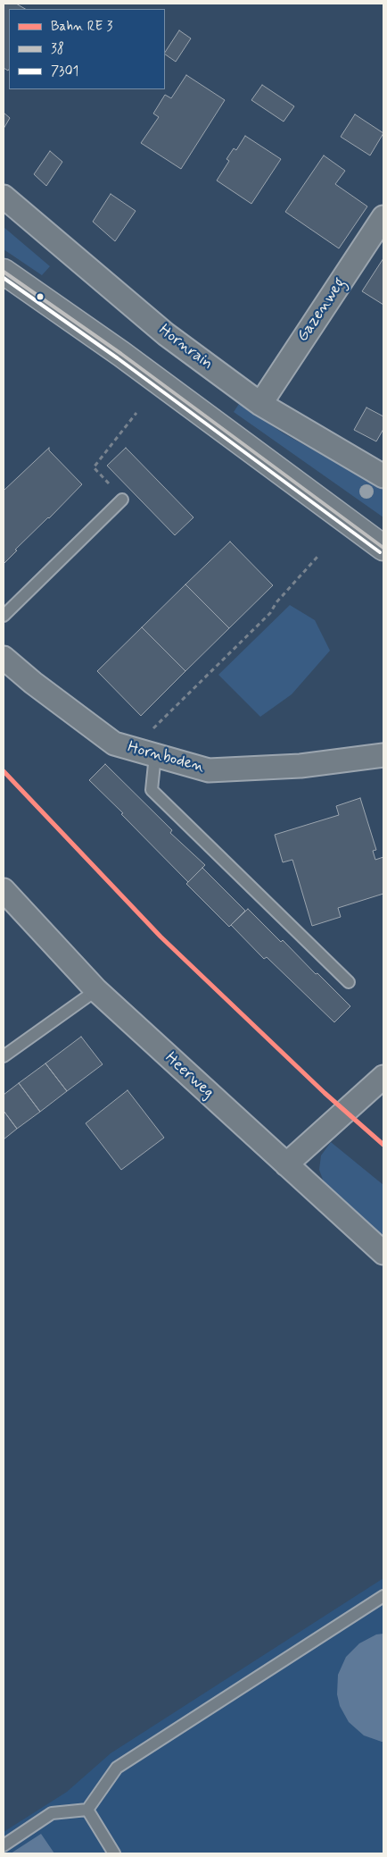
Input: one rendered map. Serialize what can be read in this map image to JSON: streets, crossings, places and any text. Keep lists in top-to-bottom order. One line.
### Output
{"streets":{"street":["Gazenweg","Hornrain","Hornboden","Heerweg"]},"crossings":[["Gazenweg","Hornrain"]],"lines":["transit line 38","transit line 7301"],"legend":["Bahn RE 3","38","7301"]}
